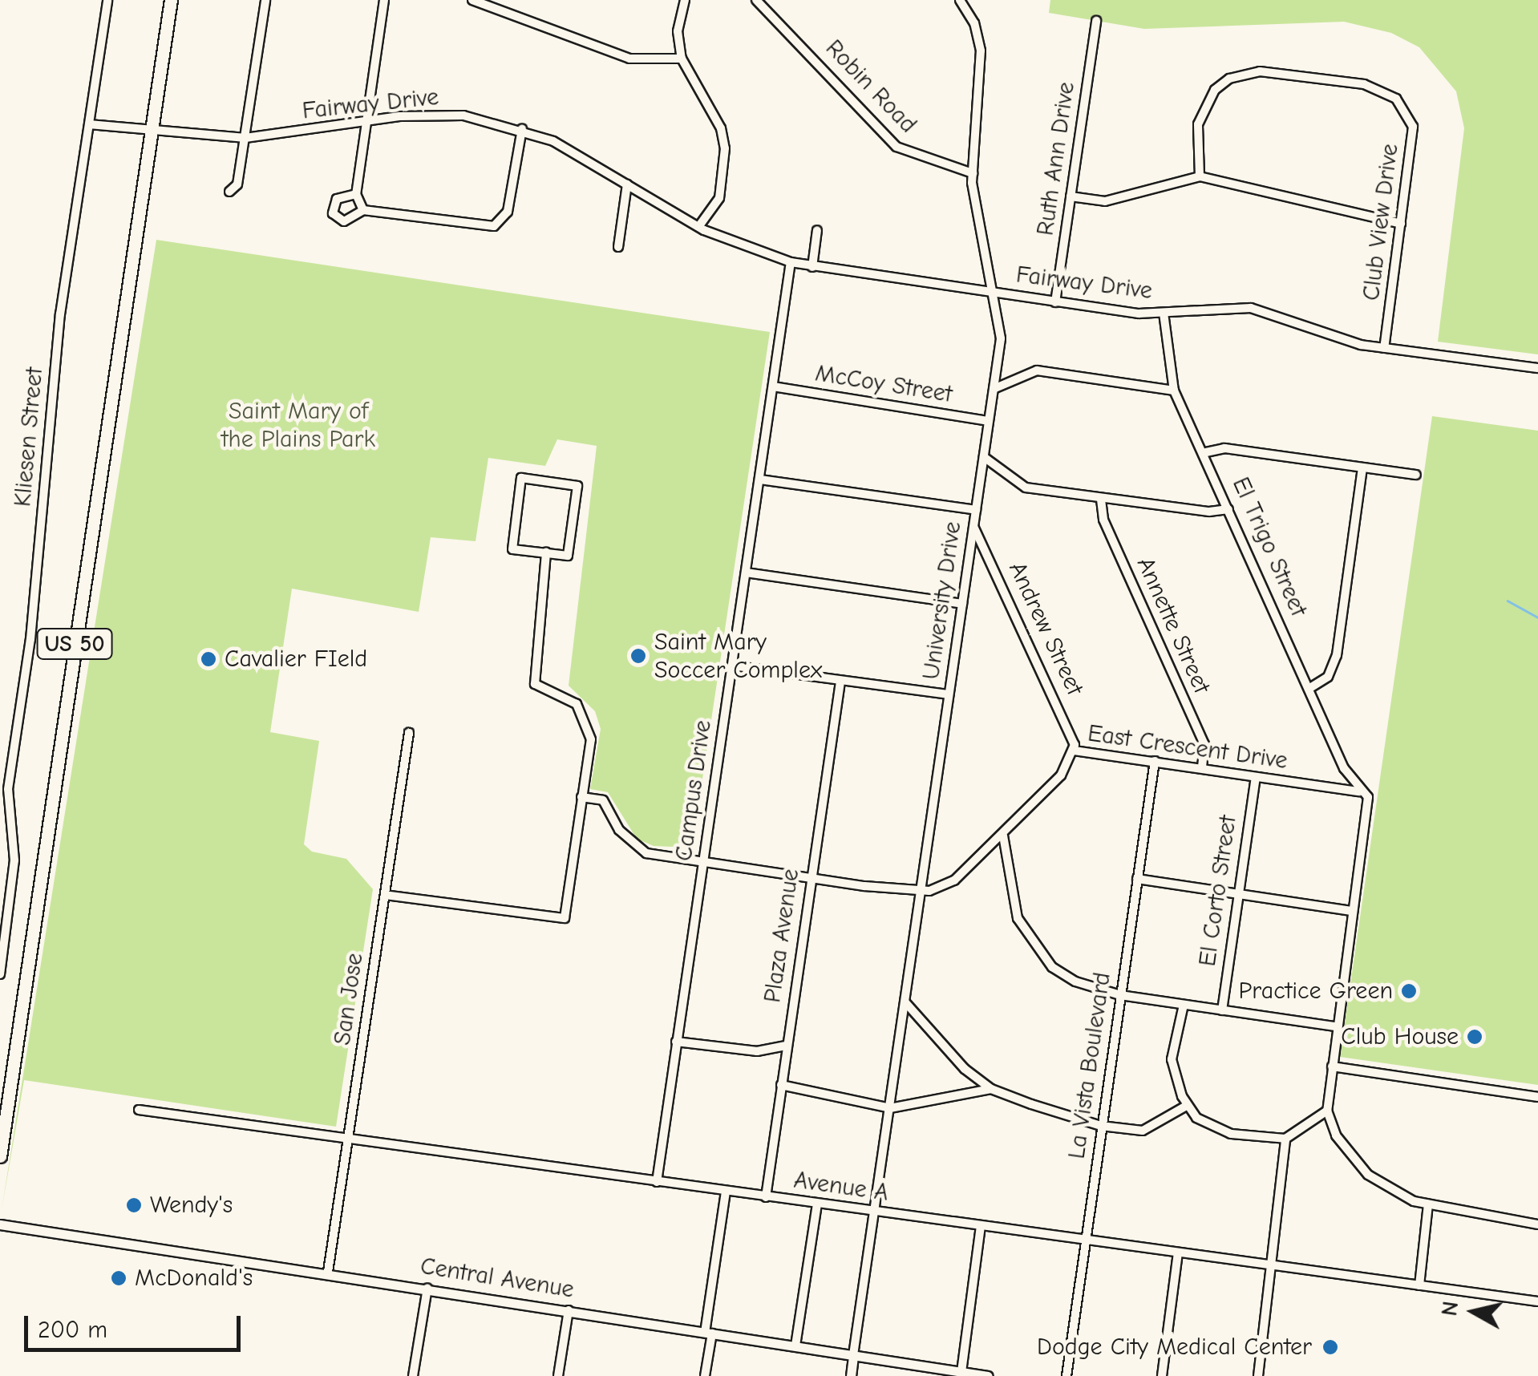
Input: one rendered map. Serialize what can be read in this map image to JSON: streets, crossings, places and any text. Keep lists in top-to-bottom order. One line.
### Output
{"streets":{"highway":["US 50"],"street":["Robin Road","Fairway Drive","Ruth Ann Drive","Club View Drive","McCoy Street","Kliesen Street","El Trigo Street","University Drive","Annette Street","Andrew Street","East Crescent Drive","Campus Drive","El Corto Street","Plaza Avenue","San Jose","La Vista Boulevard","Avenue A","Central Avenue"]},"crossings":[["Robin Road","University Drive"],["Fairway Drive","Ruth Ann Drive"],["Fairway Drive","Club View Drive"],["Fairway Drive","Kliesen Street"],["Fairway Drive","El Trigo Street"],["Fairway Drive","University Drive"],["Fairway Drive","US 50"],["Fairway Drive","Campus Drive"],["McCoy Street","University Drive"],["McCoy Street","Campus Drive"],["El Trigo Street","East Crescent Drive"],["University Drive","Andrew Street"],["University Drive","East Crescent Drive"],["University Drive","Avenue A"],["University Drive","Central Avenue"],["Annette Street","East Crescent Drive"],["Andrew Street","East Crescent Drive"],["East Crescent Drive","El Corto Street"],["East Crescent Drive","La Vista Boulevard"],["Campus Drive","Avenue A"],["Plaza Avenue","Avenue A"],["San Jose","Avenue A"],["San Jose","Central Avenue"],["La Vista Boulevard","Avenue A"]],"parks":["Saint Mary of the Plains Park"],"places":["Saint Mary Soccer Complex","Cavalier FIeld","Practice Green","Club House","Wendy's","McDonald's","Dodge City Medical Center"],"scale_bar":"200 m","north":"left"}
